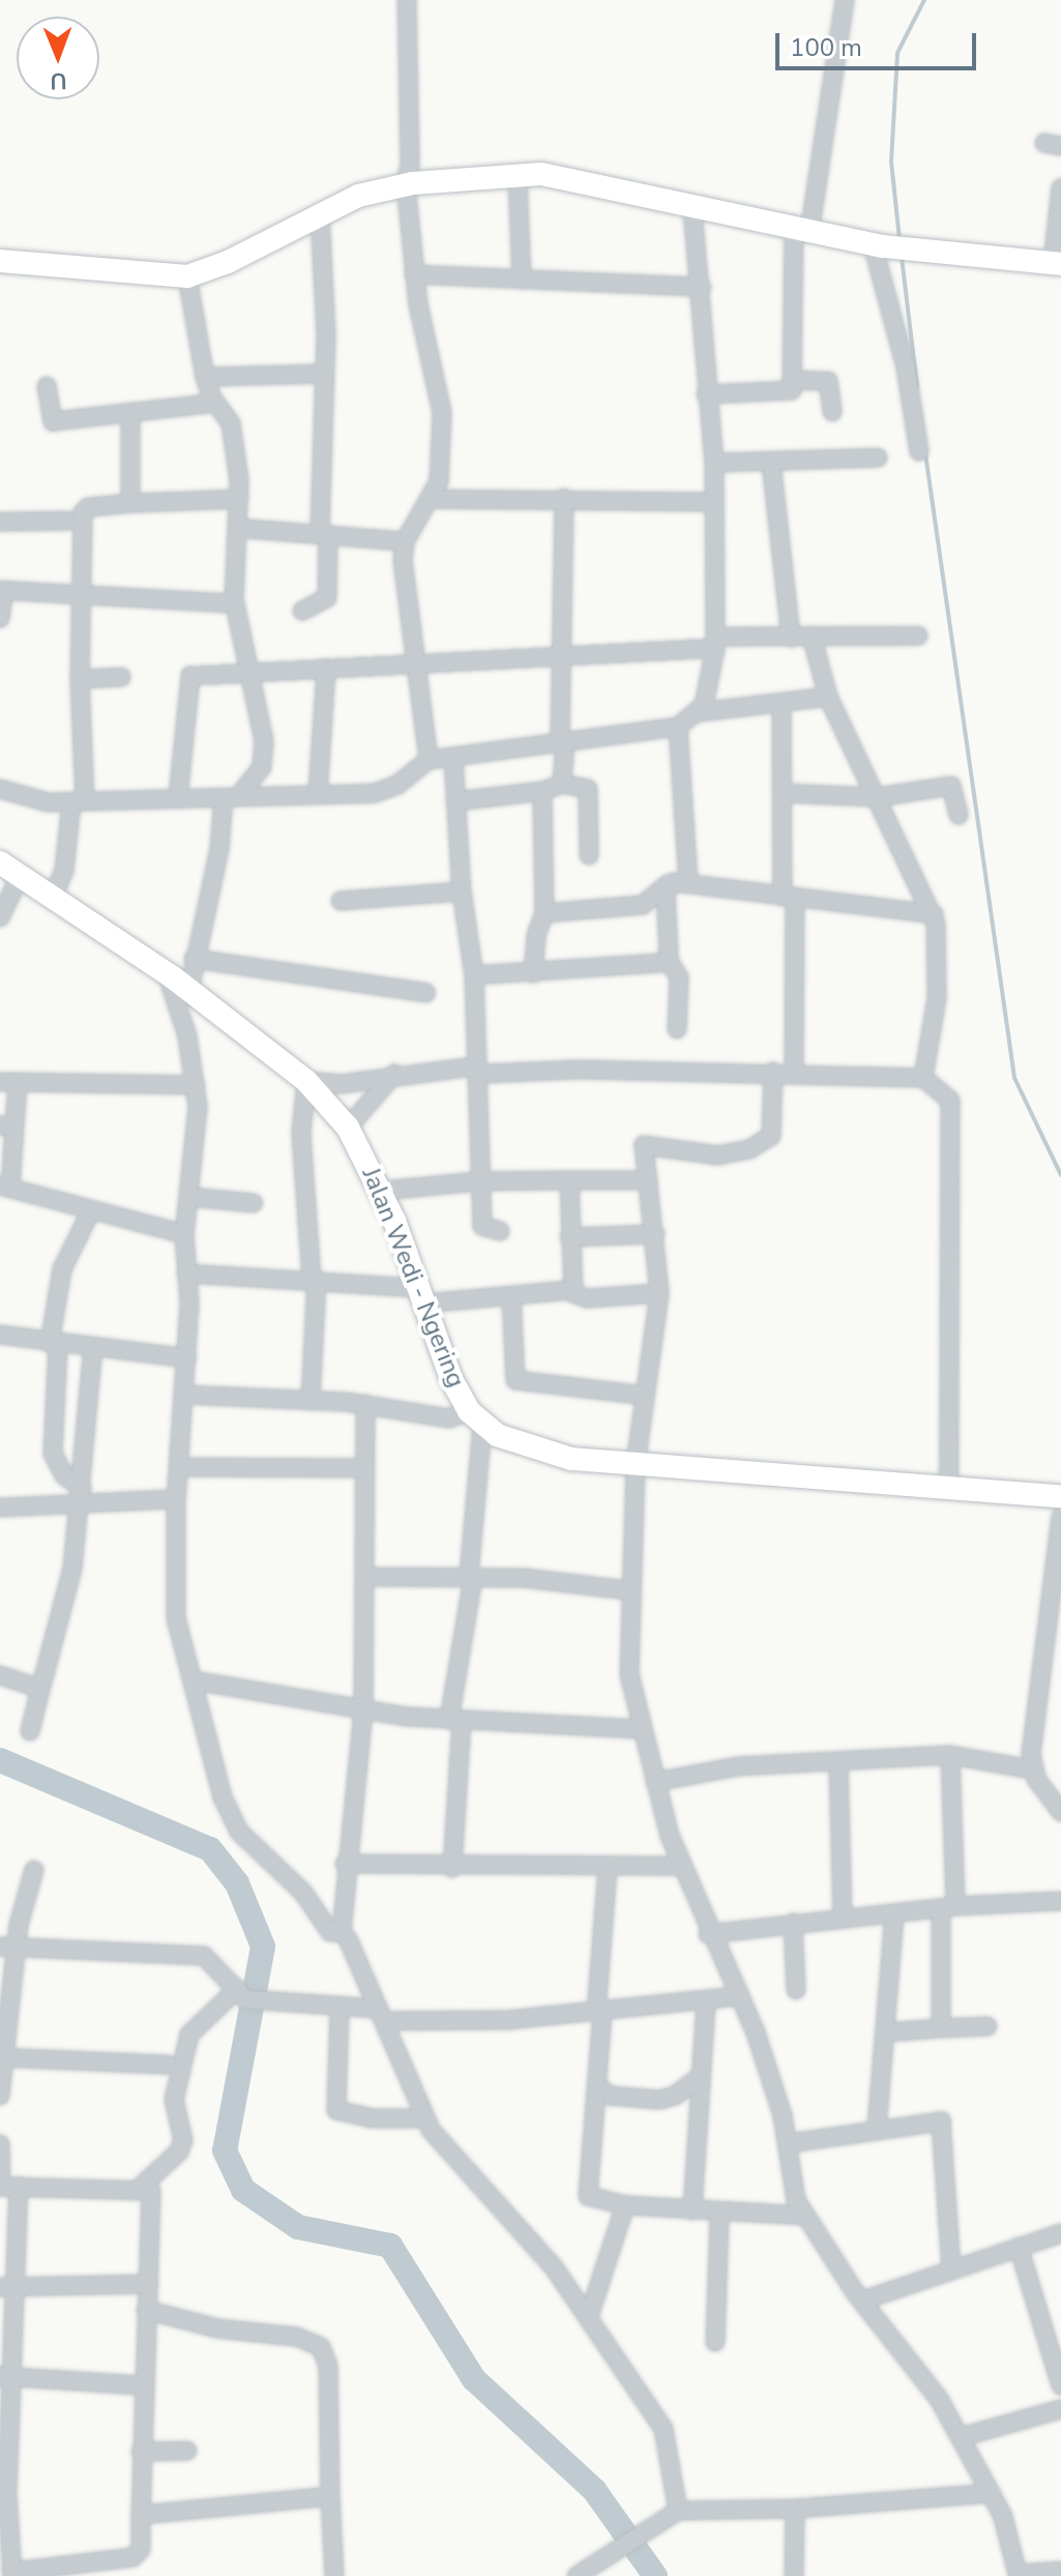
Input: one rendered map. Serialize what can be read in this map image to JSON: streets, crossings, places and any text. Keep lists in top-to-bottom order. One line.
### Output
{"streets":{"main road":["Jalan Wedi - Ngering"]},"scale_bar":"100 m","north":"bottom"}
